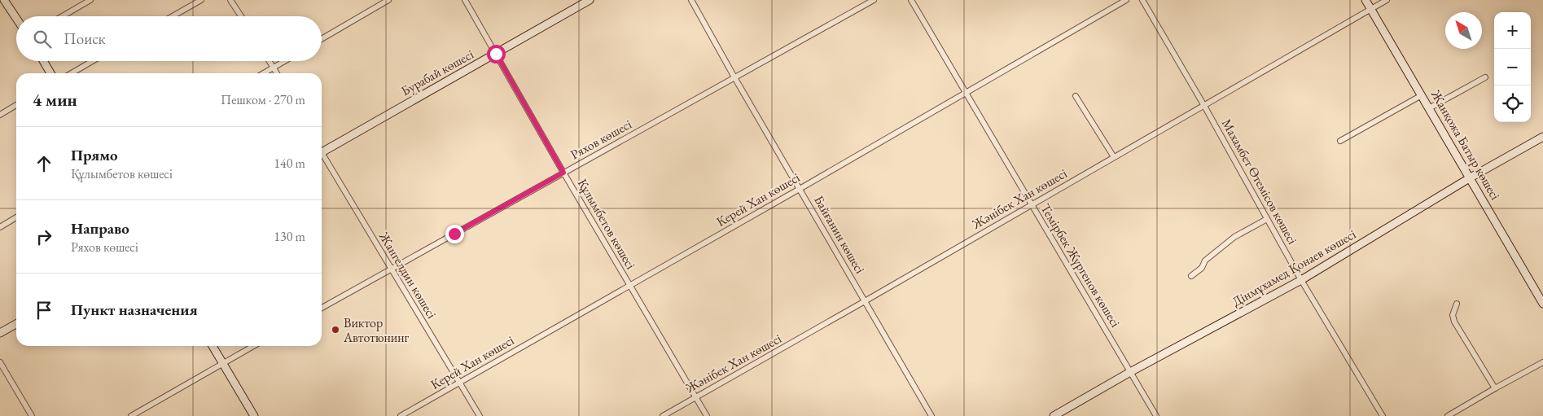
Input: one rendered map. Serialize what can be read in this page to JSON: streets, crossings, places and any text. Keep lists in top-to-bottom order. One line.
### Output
{"streets":{"street":["Бурабай көшесі","Ряхов көшесі","Жанқожа Батыр көшесі","Махамбет Өтемісов көшесі","Жәнібек Хан көшесі","Керей Хан көшесі","Құлымбетов көшесі","Байғанин көшесі","Темірбек Жүргенов көшесі","Дінмұхамед Қонаев көшесі","Жангелдин көшесі"]},"crossings":[["Бурабай көшесі","Құлымбетов көшесі"],["Ряхов көшесі","Құлымбетов көшесі"],["Ряхов көшесі","Байғанин көшесі"],["Ряхов көшесі","Жангелдин көшесі"],["Жанқожа Батыр көшесі","Жәнібек Хан көшесі"],["Жанқожа Батыр көшесі","Дінмұхамед Қонаев көшесі"],["Махамбет Өтемісов көшесі","Жәнібек Хан көшесі"],["Махамбет Өтемісов көшесі","Дінмұхамед Қонаев көшесі"],["Жәнібек Хан көшесі","Құлымбетов көшесі"],["Жәнібек Хан көшесі","Байғанин көшесі"],["Жәнібек Хан көшесі","Темірбек Жүргенов көшесі"],["Керей Хан көшесі","Құлымбетов көшесі"],["Керей Хан көшесі","Байғанин көшесі"],["Керей Хан көшесі","Темірбек Жүргенов көшесі"],["Керей Хан көшесі","Жангелдин көшесі"],["Темірбек Жүргенов көшесі","Дінмұхамед Қонаев көшесі"]],"places":["Виктор Автотюнинг"],"north":"top left","page":{"map_buttons":["+","−"],"search":"Поиск","heading":["4 мин","Пешком · 270 m"],"list":[["Прямо","Құлымбетов көшесі","140 m"],["Направо","Ряхов көшесі","130 m"],"Пункт назначения"]}}
